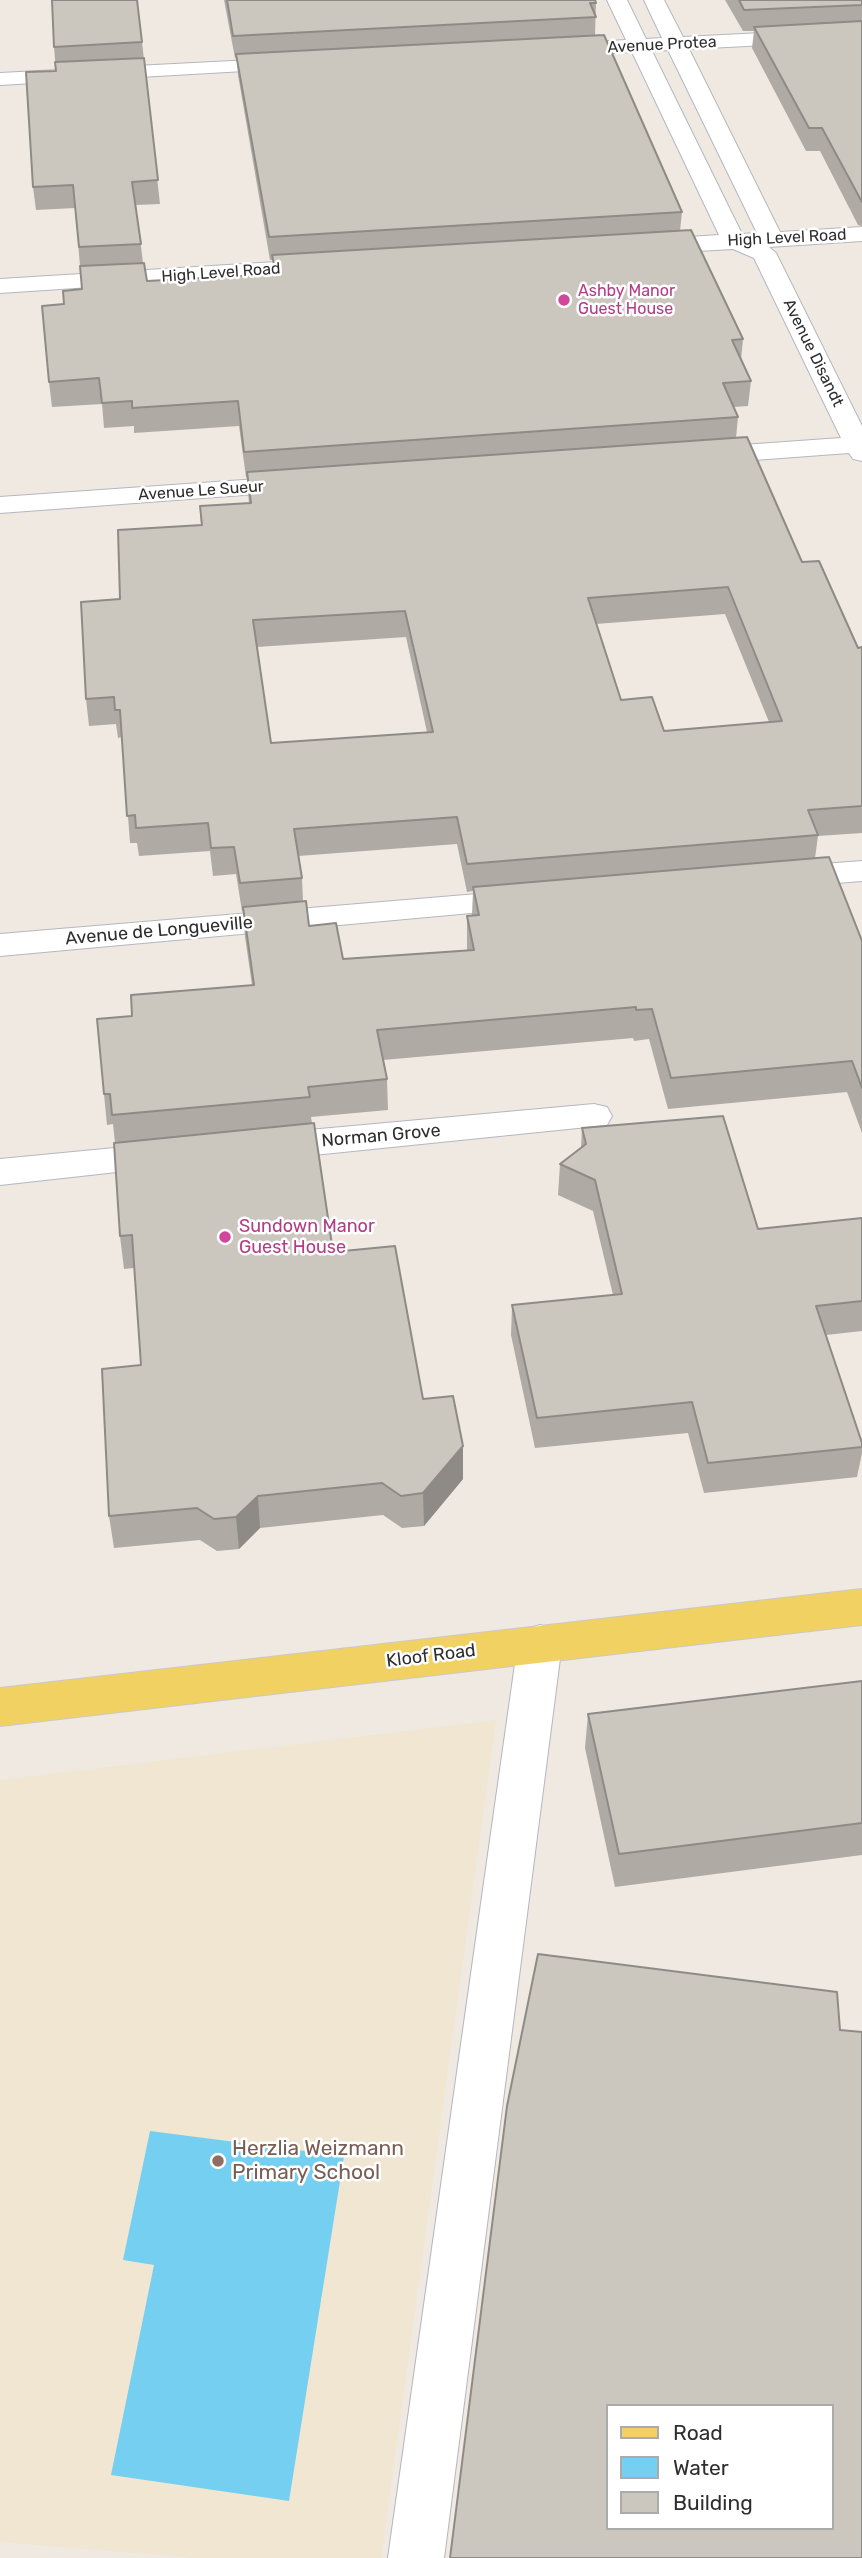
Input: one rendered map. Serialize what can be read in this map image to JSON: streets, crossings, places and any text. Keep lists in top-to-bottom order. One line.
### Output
{"streets":{"main road":["Kloof Road"],"street":["Avenue Protea","High Level Road","Avenue Disandt","Avenue Le Sueur","Avenue de Longueville","Norman Grove"]},"crossings":[["Avenue Protea","Avenue Disandt"],["High Level Road","Avenue Disandt"]],"places":["Ashby Manor Guest House","Sundown Manor Guest House","Herzlia Weizmann Primary School"],"legend":["Road","Water","Building"]}
